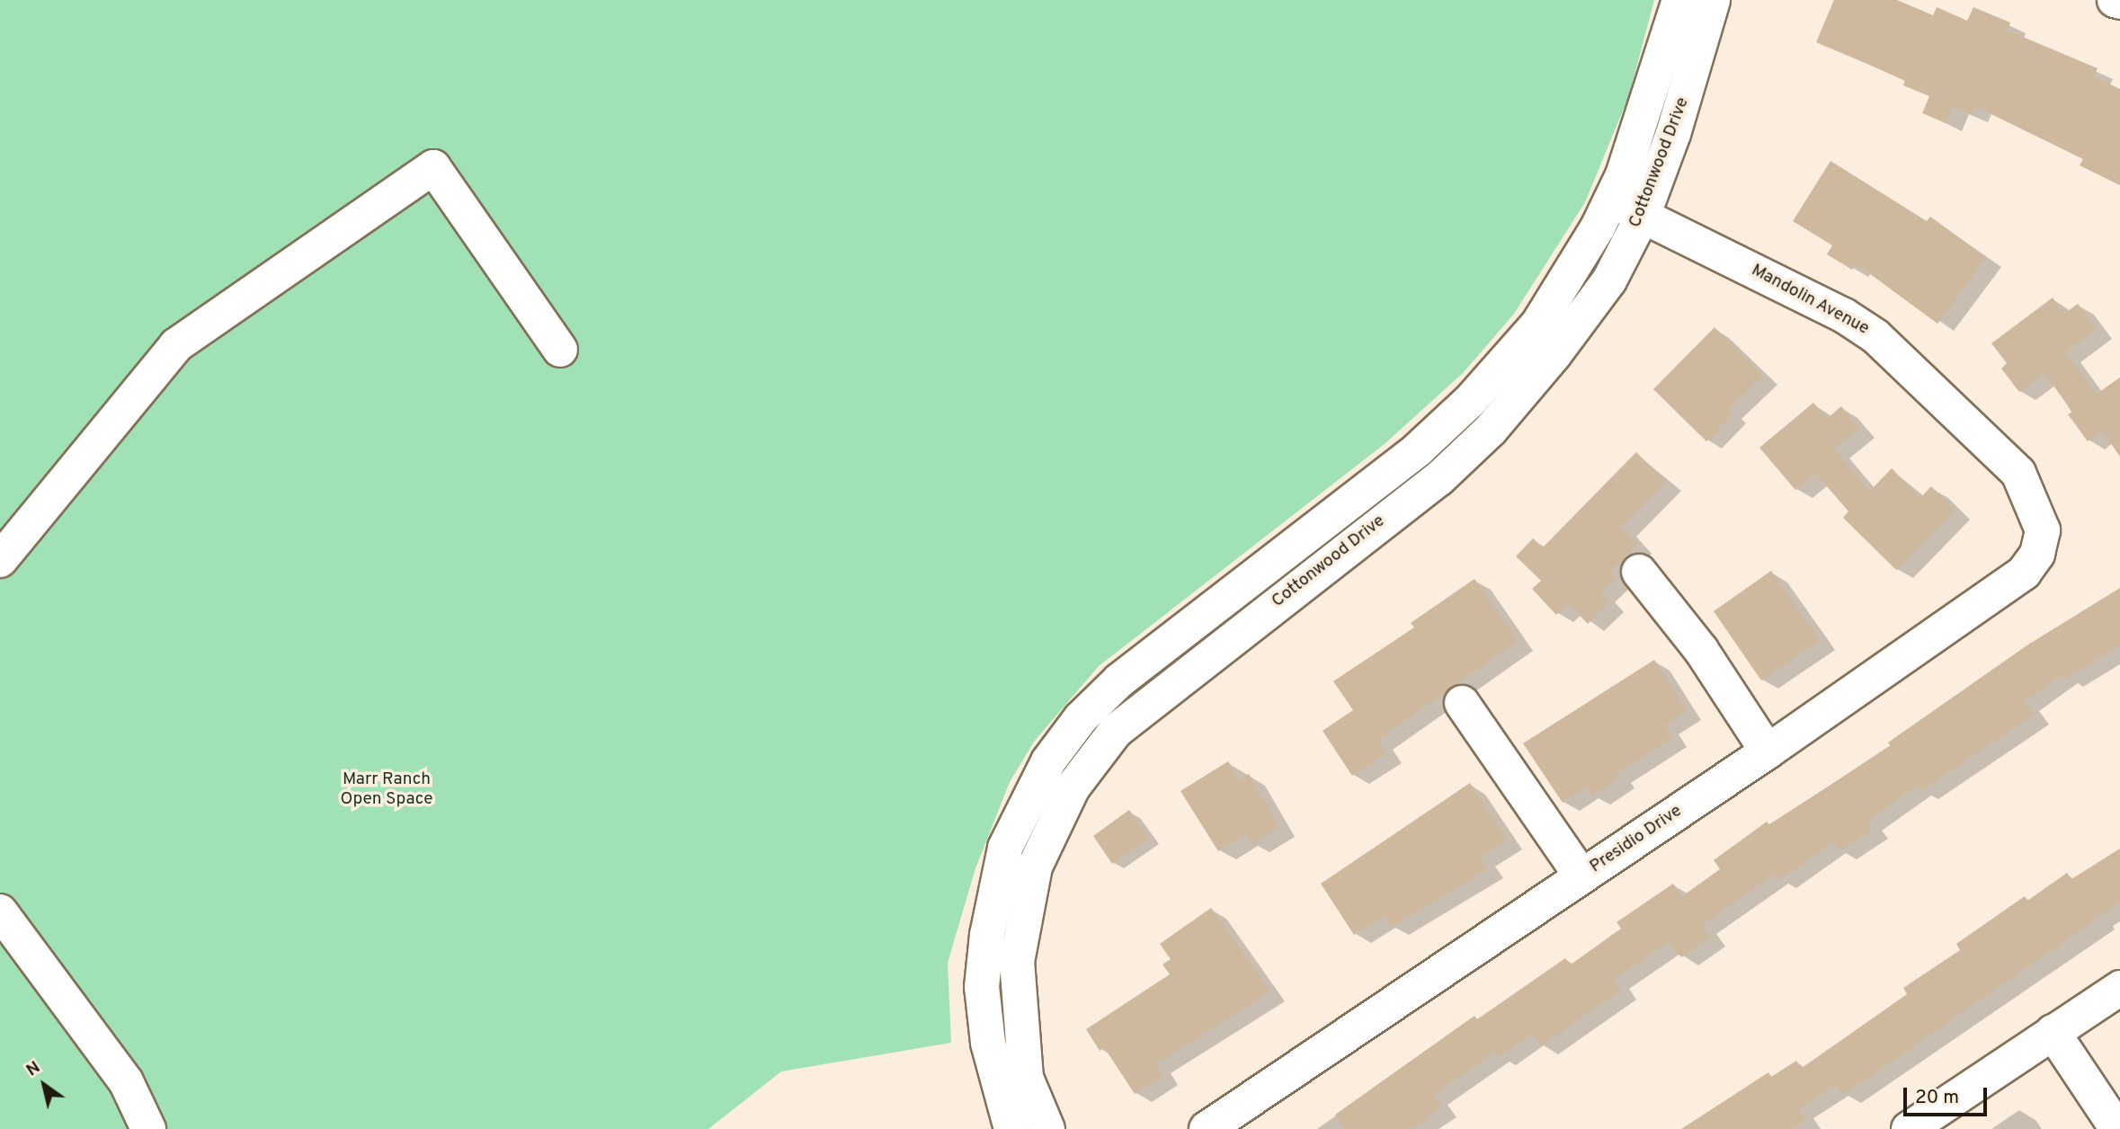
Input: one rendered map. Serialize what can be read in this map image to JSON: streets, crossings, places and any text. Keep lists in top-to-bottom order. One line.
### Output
{"streets":{"street":["Cottonwood Drive","Mandolin Avenue","Presidio Drive"]},"crossings":[["Cottonwood Drive","Mandolin Avenue"],["Mandolin Avenue","Presidio Drive"]],"parks":["Marr Ranch Open Space"],"scale_bar":"20 m","north":"top left"}
